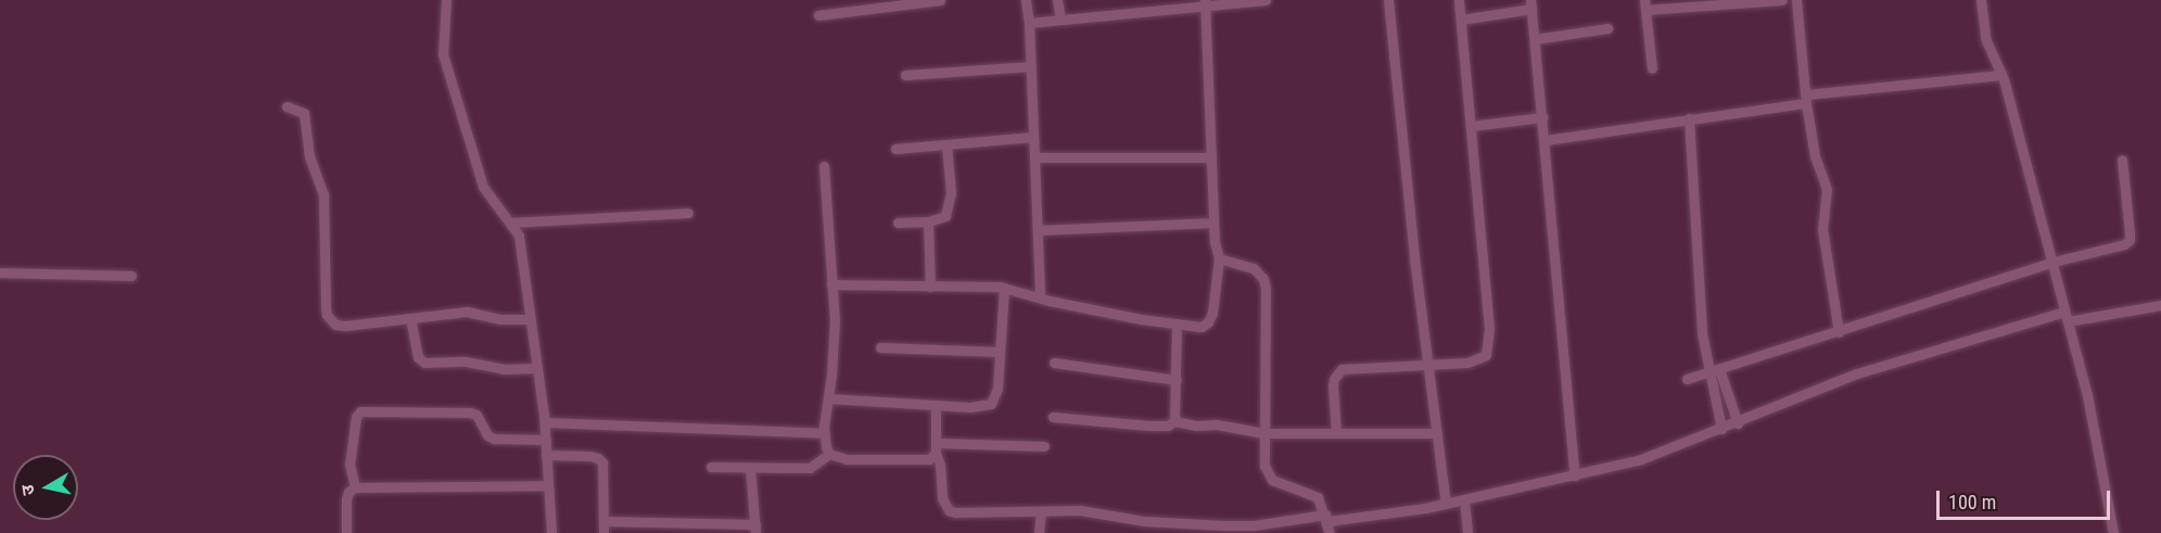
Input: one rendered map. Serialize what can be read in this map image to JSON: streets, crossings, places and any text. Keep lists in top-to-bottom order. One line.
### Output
{"scale_bar":"100 m","north":"left"}
